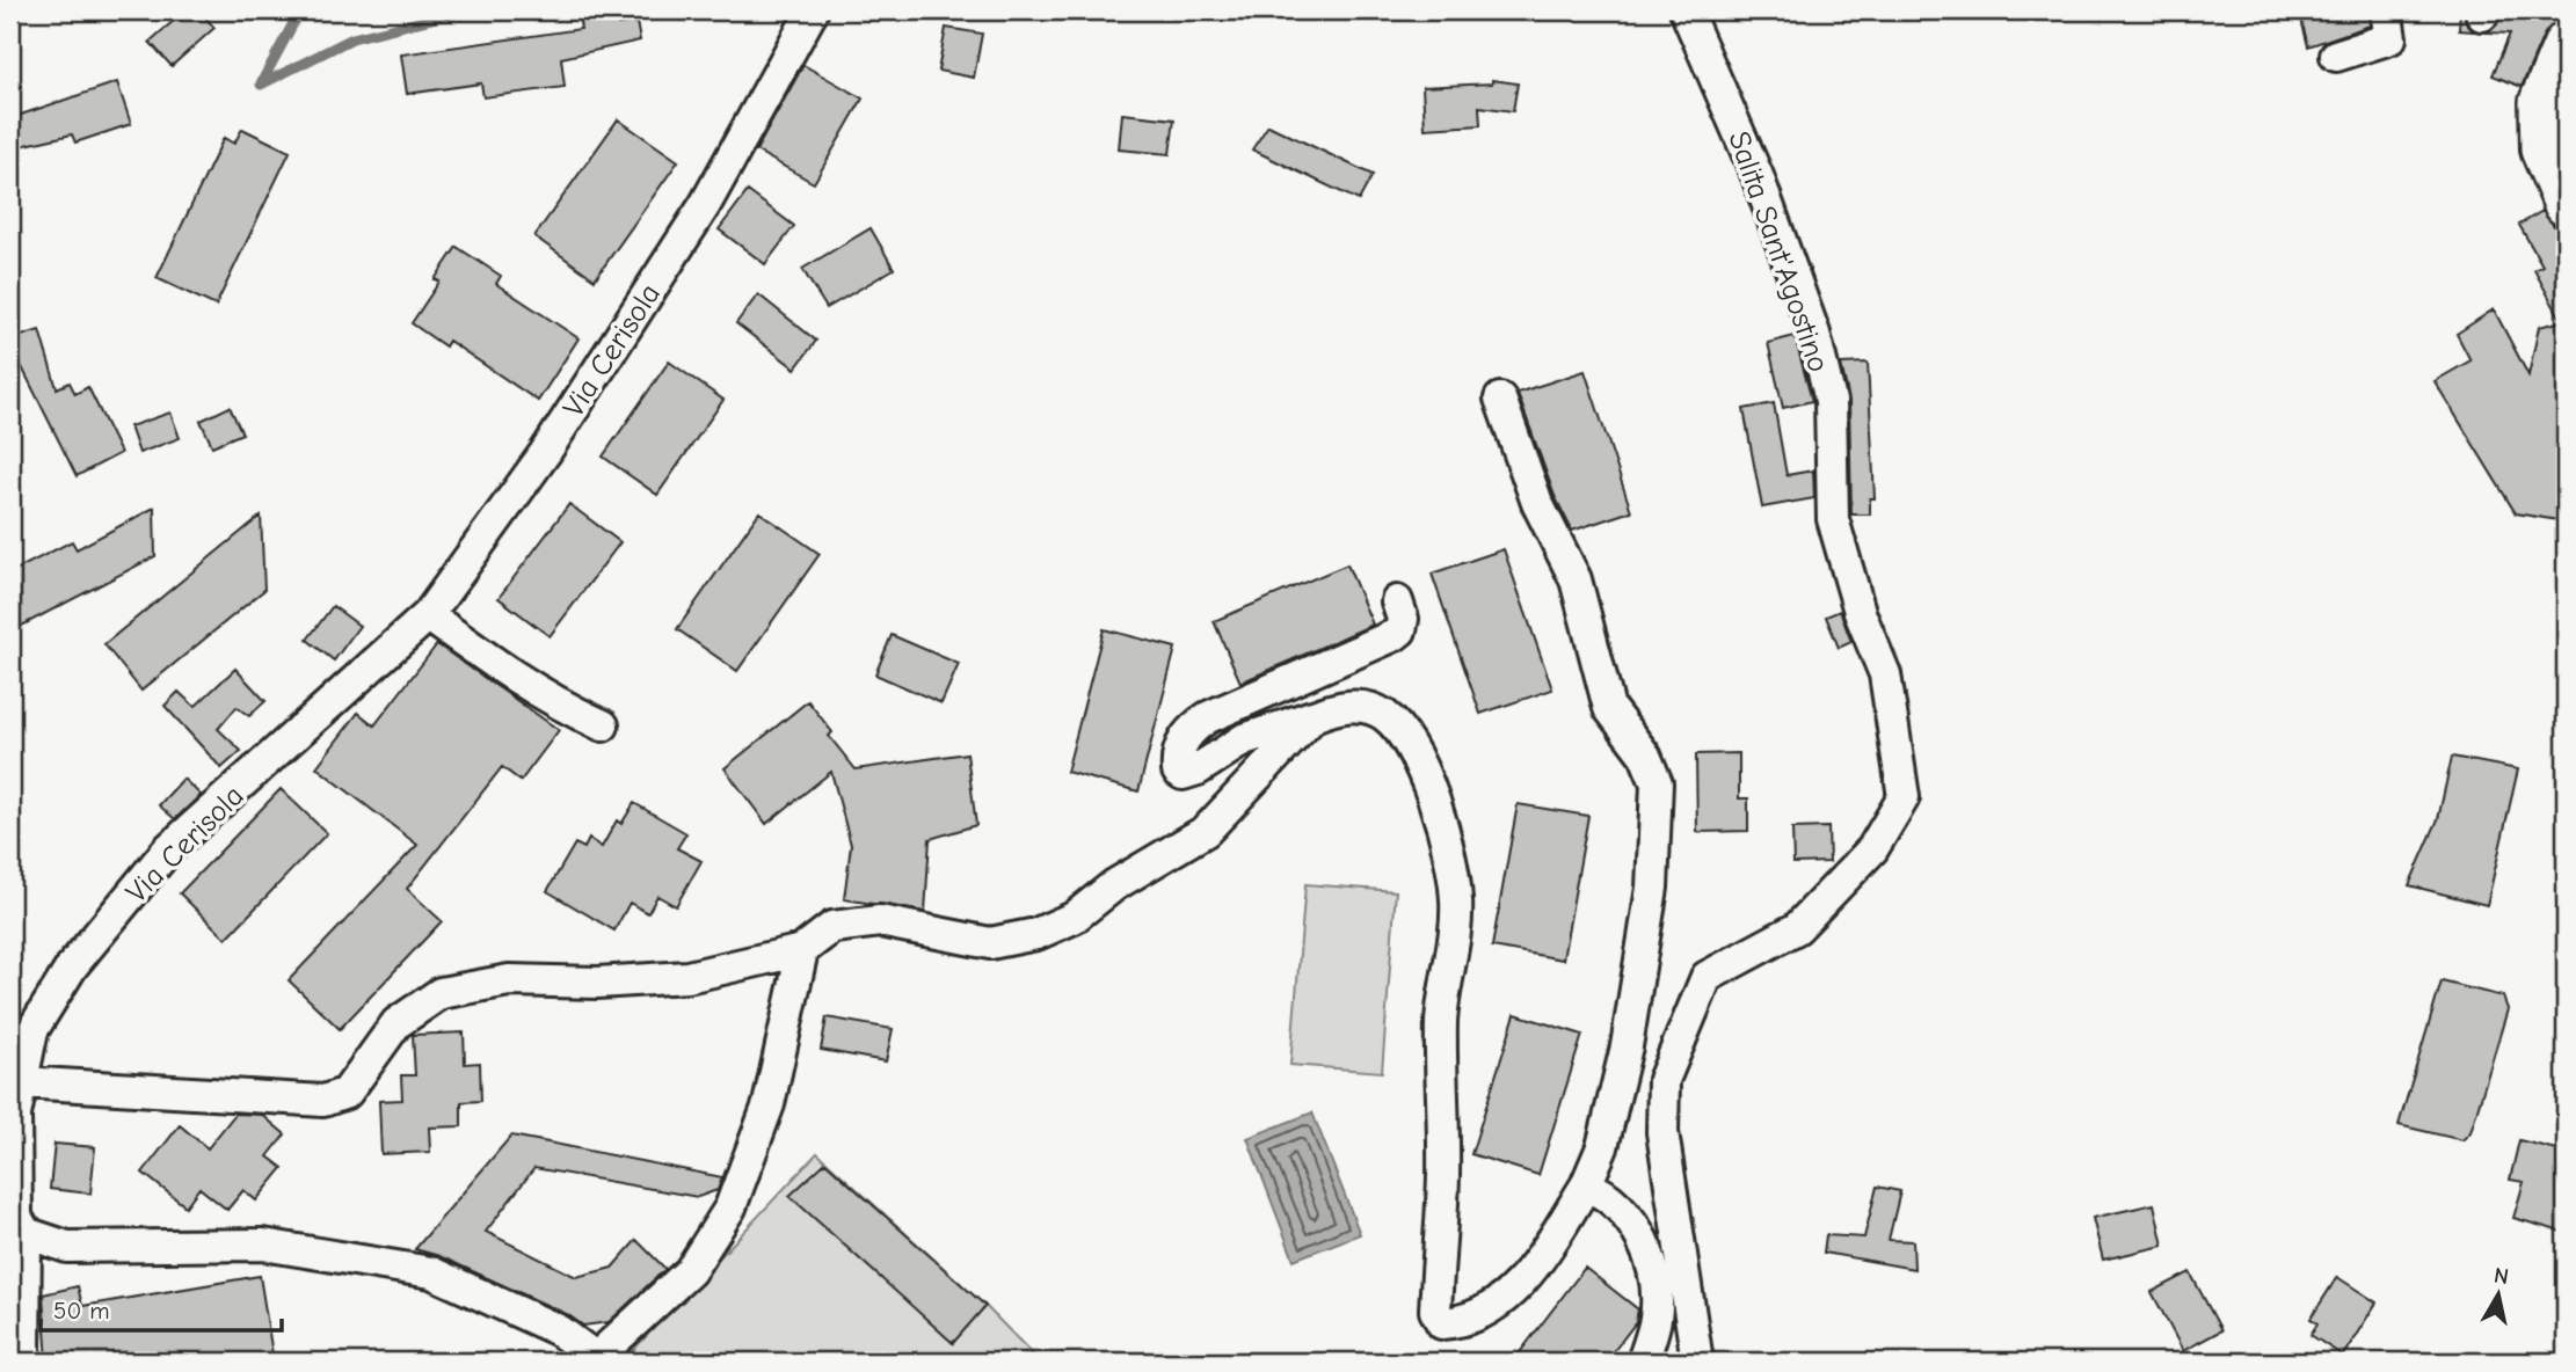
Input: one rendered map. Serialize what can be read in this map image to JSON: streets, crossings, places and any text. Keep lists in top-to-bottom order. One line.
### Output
{"streets":{"street":["Salita Sant'Agostino","Via Cerisola"]},"scale_bar":"50 m","north":"top"}
